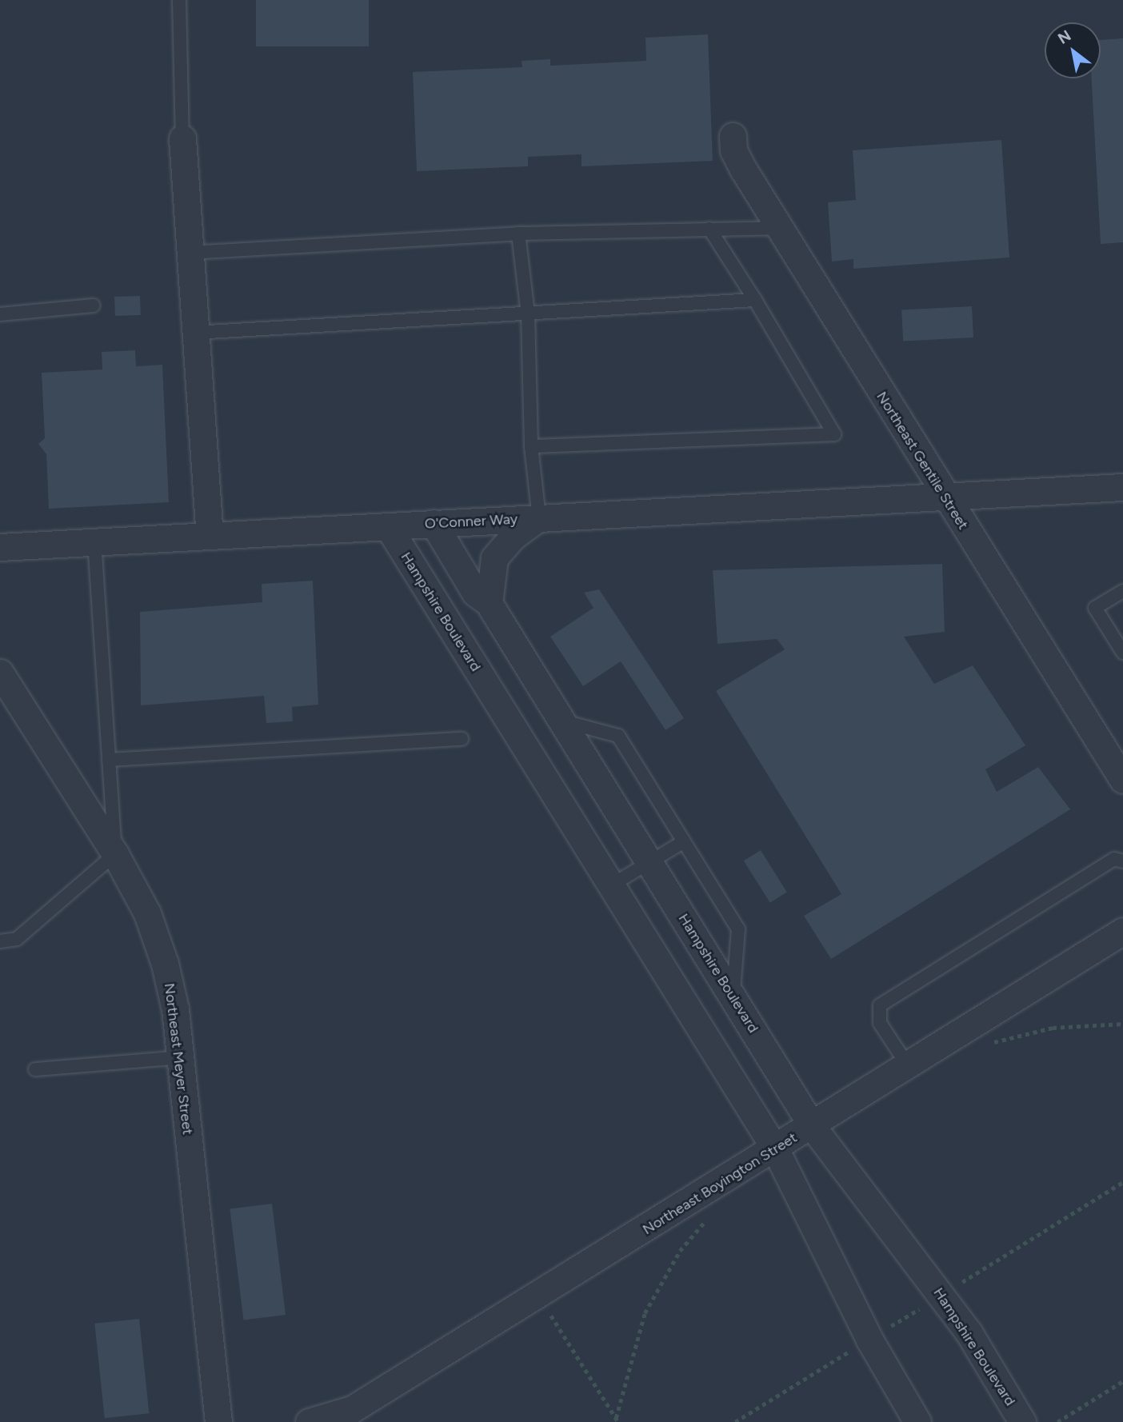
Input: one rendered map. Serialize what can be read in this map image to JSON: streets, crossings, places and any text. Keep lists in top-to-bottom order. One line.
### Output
{"streets":{"street":["Northeast Gentile Street","O'Conner Way","Hampshire Boulevard","Northeast Meyer Street","Northeast Boyington Street"]},"crossings":[["Northeast Gentile Street","O'Conner Way"],["O'Conner Way","Hampshire Boulevard"],["Hampshire Boulevard","Northeast Boyington Street"]],"north":"top left"}
